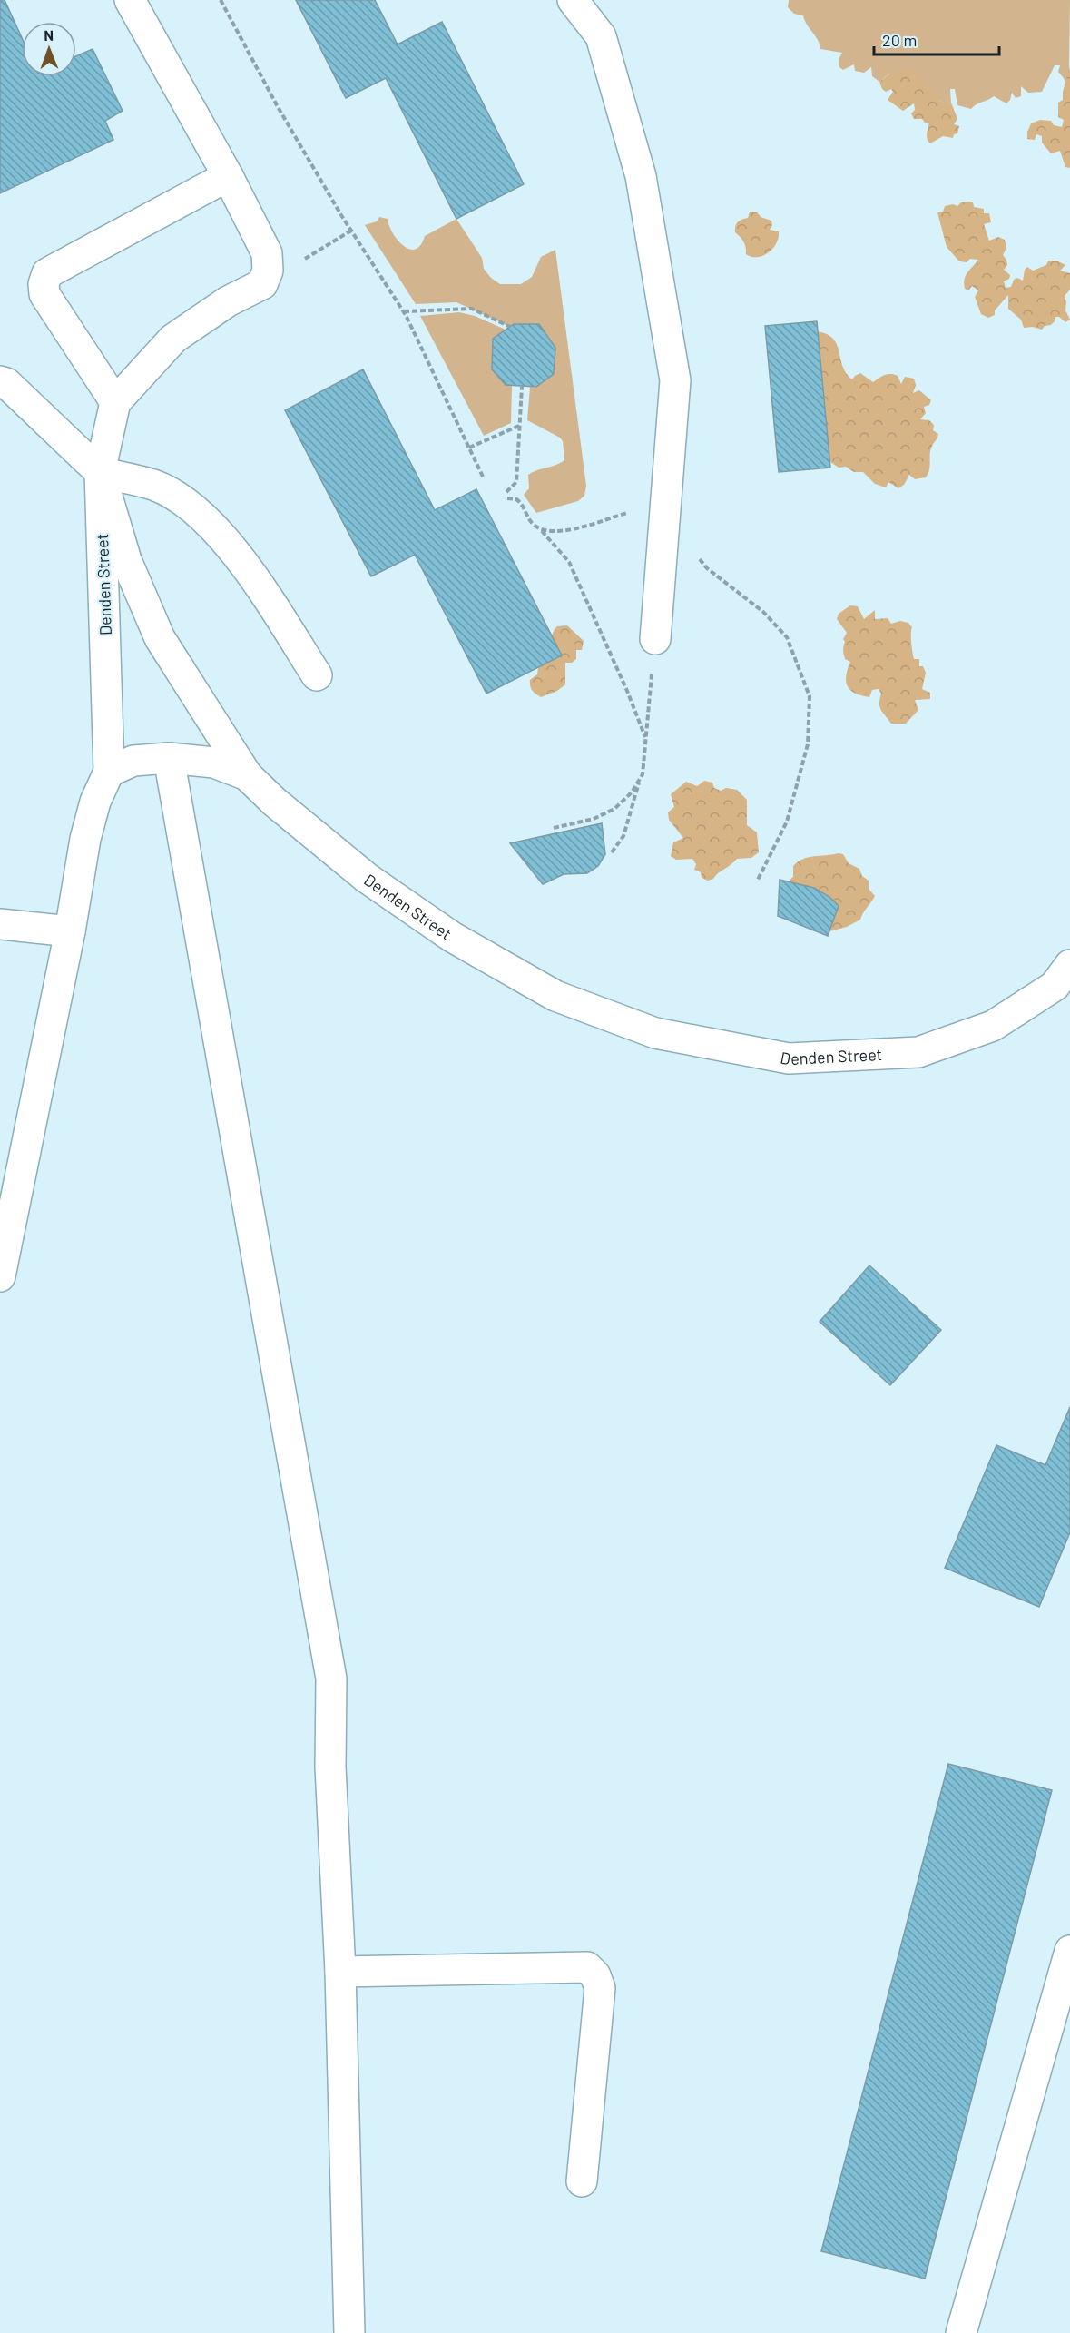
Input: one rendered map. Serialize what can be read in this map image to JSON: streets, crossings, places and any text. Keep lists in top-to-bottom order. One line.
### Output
{"streets":{"street":["Denden Street"]},"scale_bar":"20 m","north":"top"}
